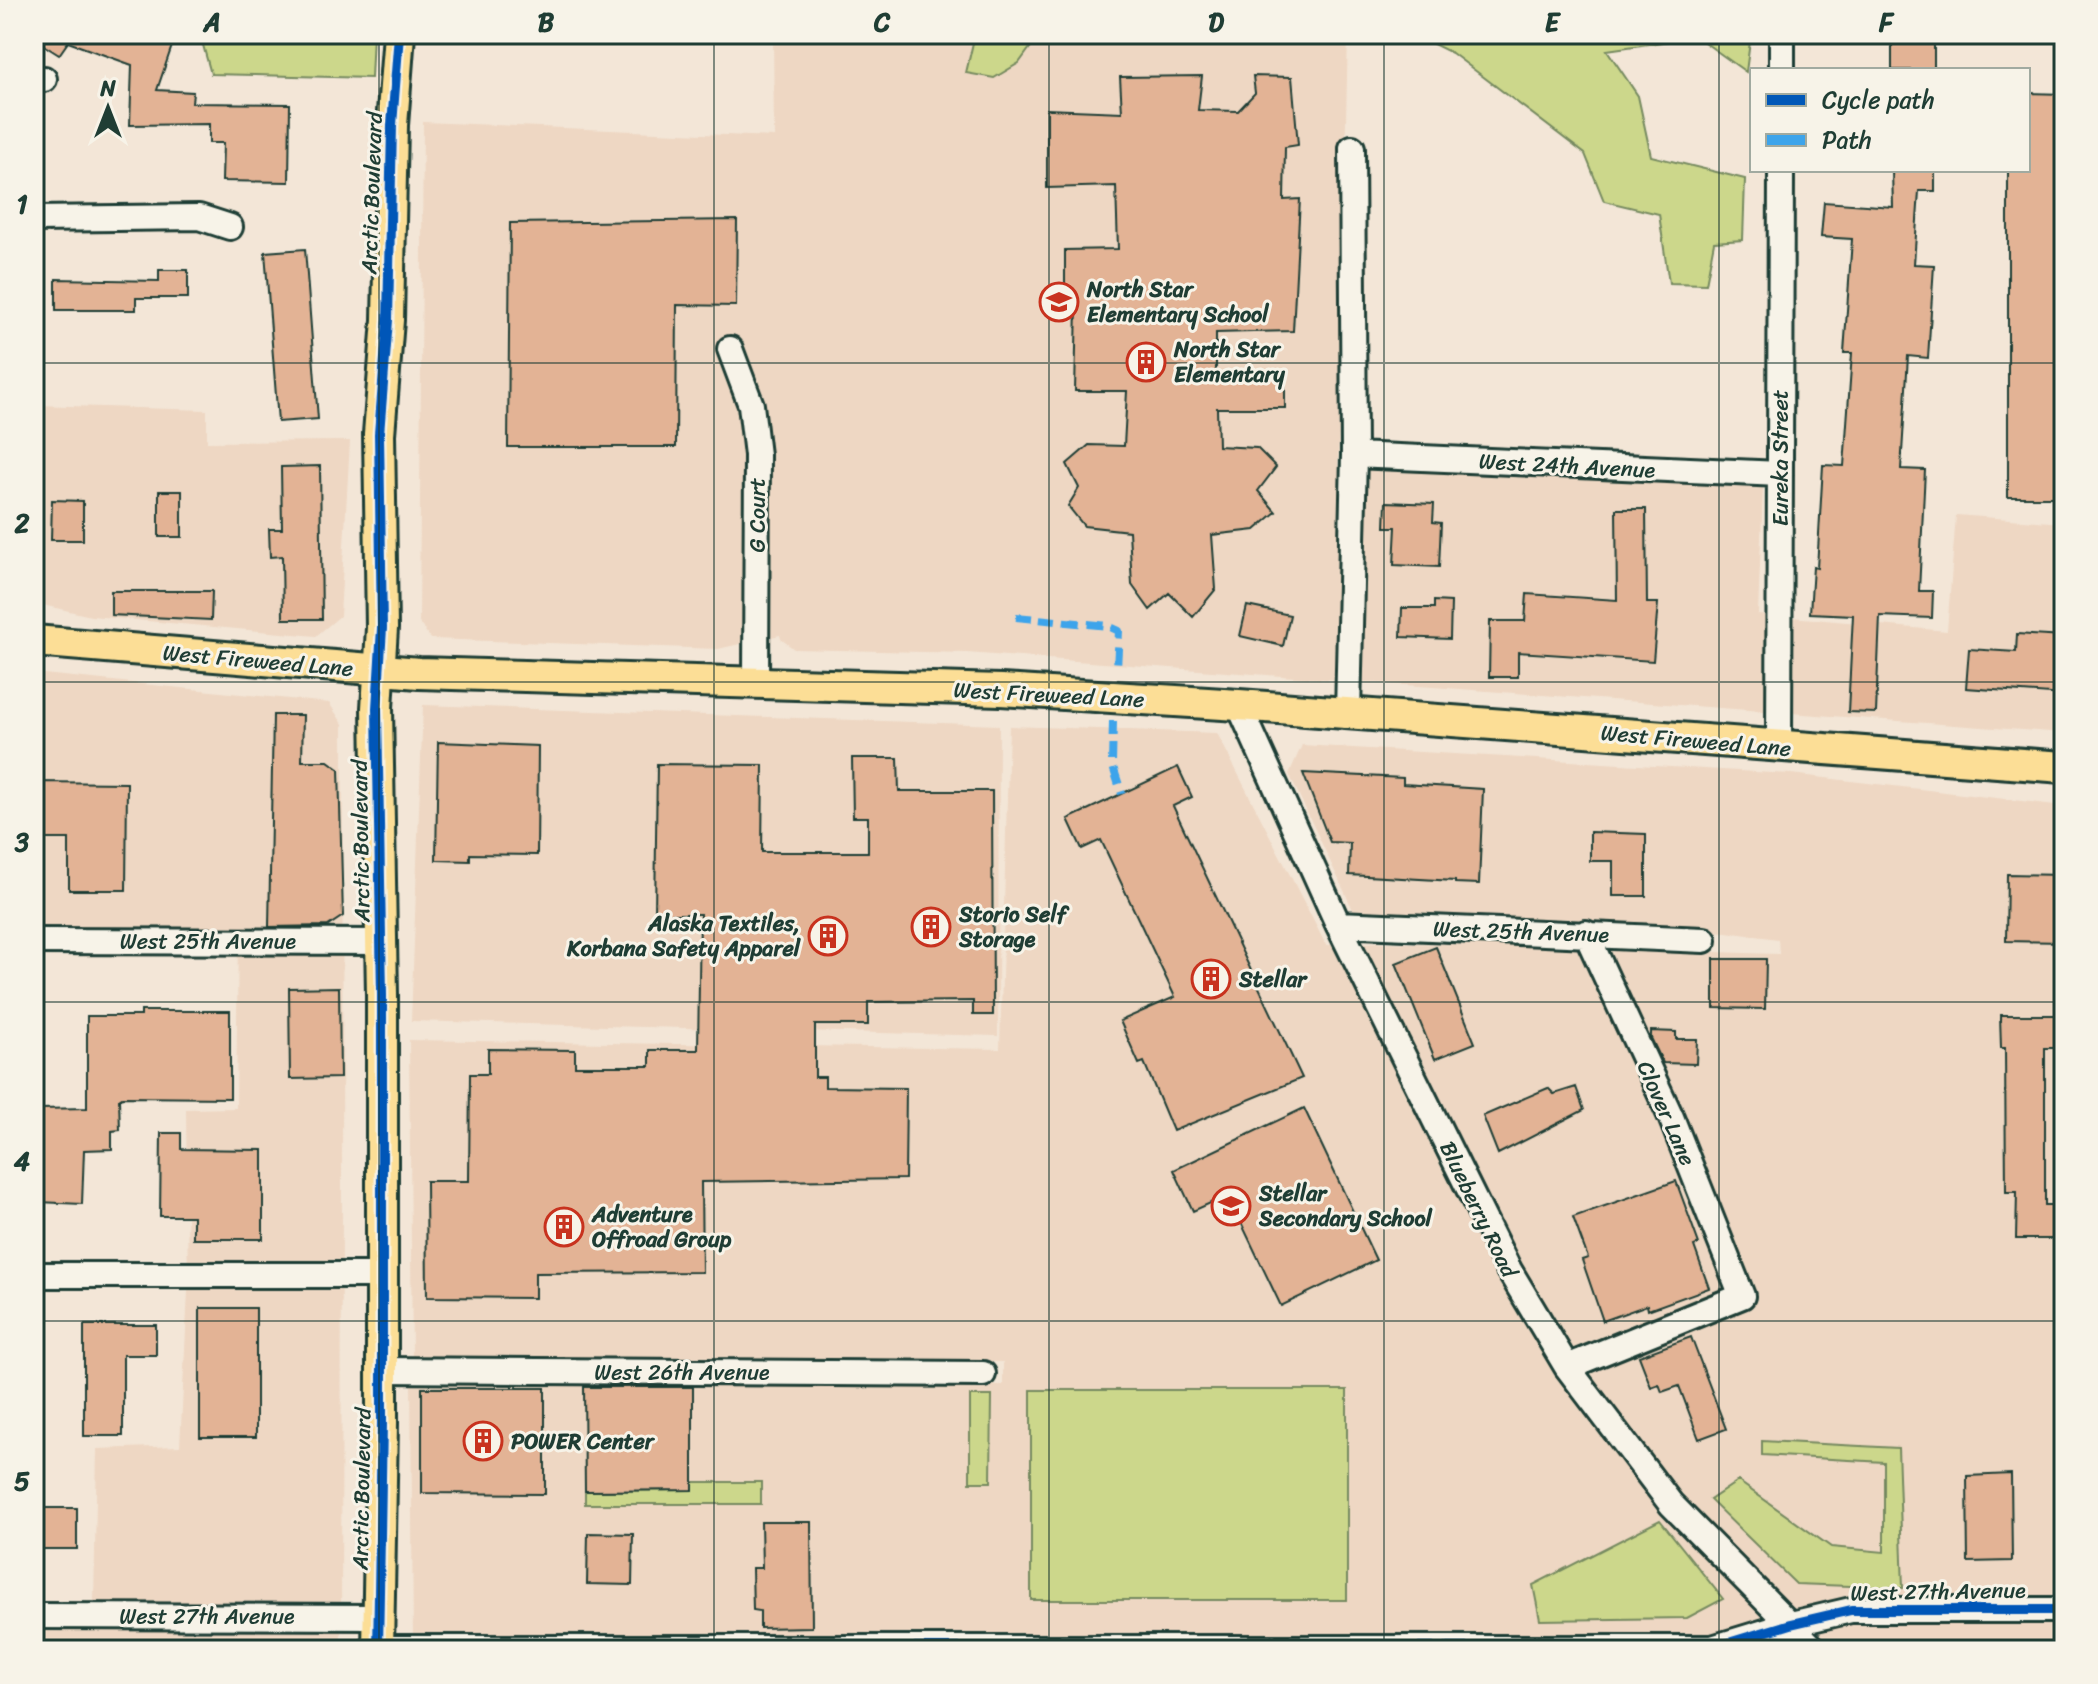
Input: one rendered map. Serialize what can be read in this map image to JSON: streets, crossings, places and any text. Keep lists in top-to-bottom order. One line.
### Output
{"streets":{"main road":["Arctic Boulevard","West Fireweed Lane"],"street":["Eureka Street","West 24th Avenue","G Court","West 25th Avenue","Clover Lane","Blueberry Road","West 26th Avenue","West 27th Avenue"]},"crossings":[["Arctic Boulevard","West Fireweed Lane"],["Arctic Boulevard","West 25th Avenue"],["Arctic Boulevard","West 26th Avenue"],["Arctic Boulevard","West 27th Avenue"],["Eureka Street","West 24th Avenue"],["Eureka Street","West Fireweed Lane"],["G Court","West Fireweed Lane"],["West Fireweed Lane","Blueberry Road"],["West 25th Avenue","Clover Lane"],["West 25th Avenue","Blueberry Road"],["Clover Lane","Blueberry Road"],["Blueberry Road","West 27th Avenue"]],"places":{"school or university":["North Star Elementary School","Stellar Secondary School"],"building":["North Star Elementary","Storio Self Storage","Alaska Textiles, Korbana Safety Apparel","Stellar","Adventure Offroad Group","POWER Center"]},"legend":["Cycle path","Path"],"north":"top","grid":{"columns":["A","B","C","D","E","F"],"rows":["1","2","3","4","5"]}}
